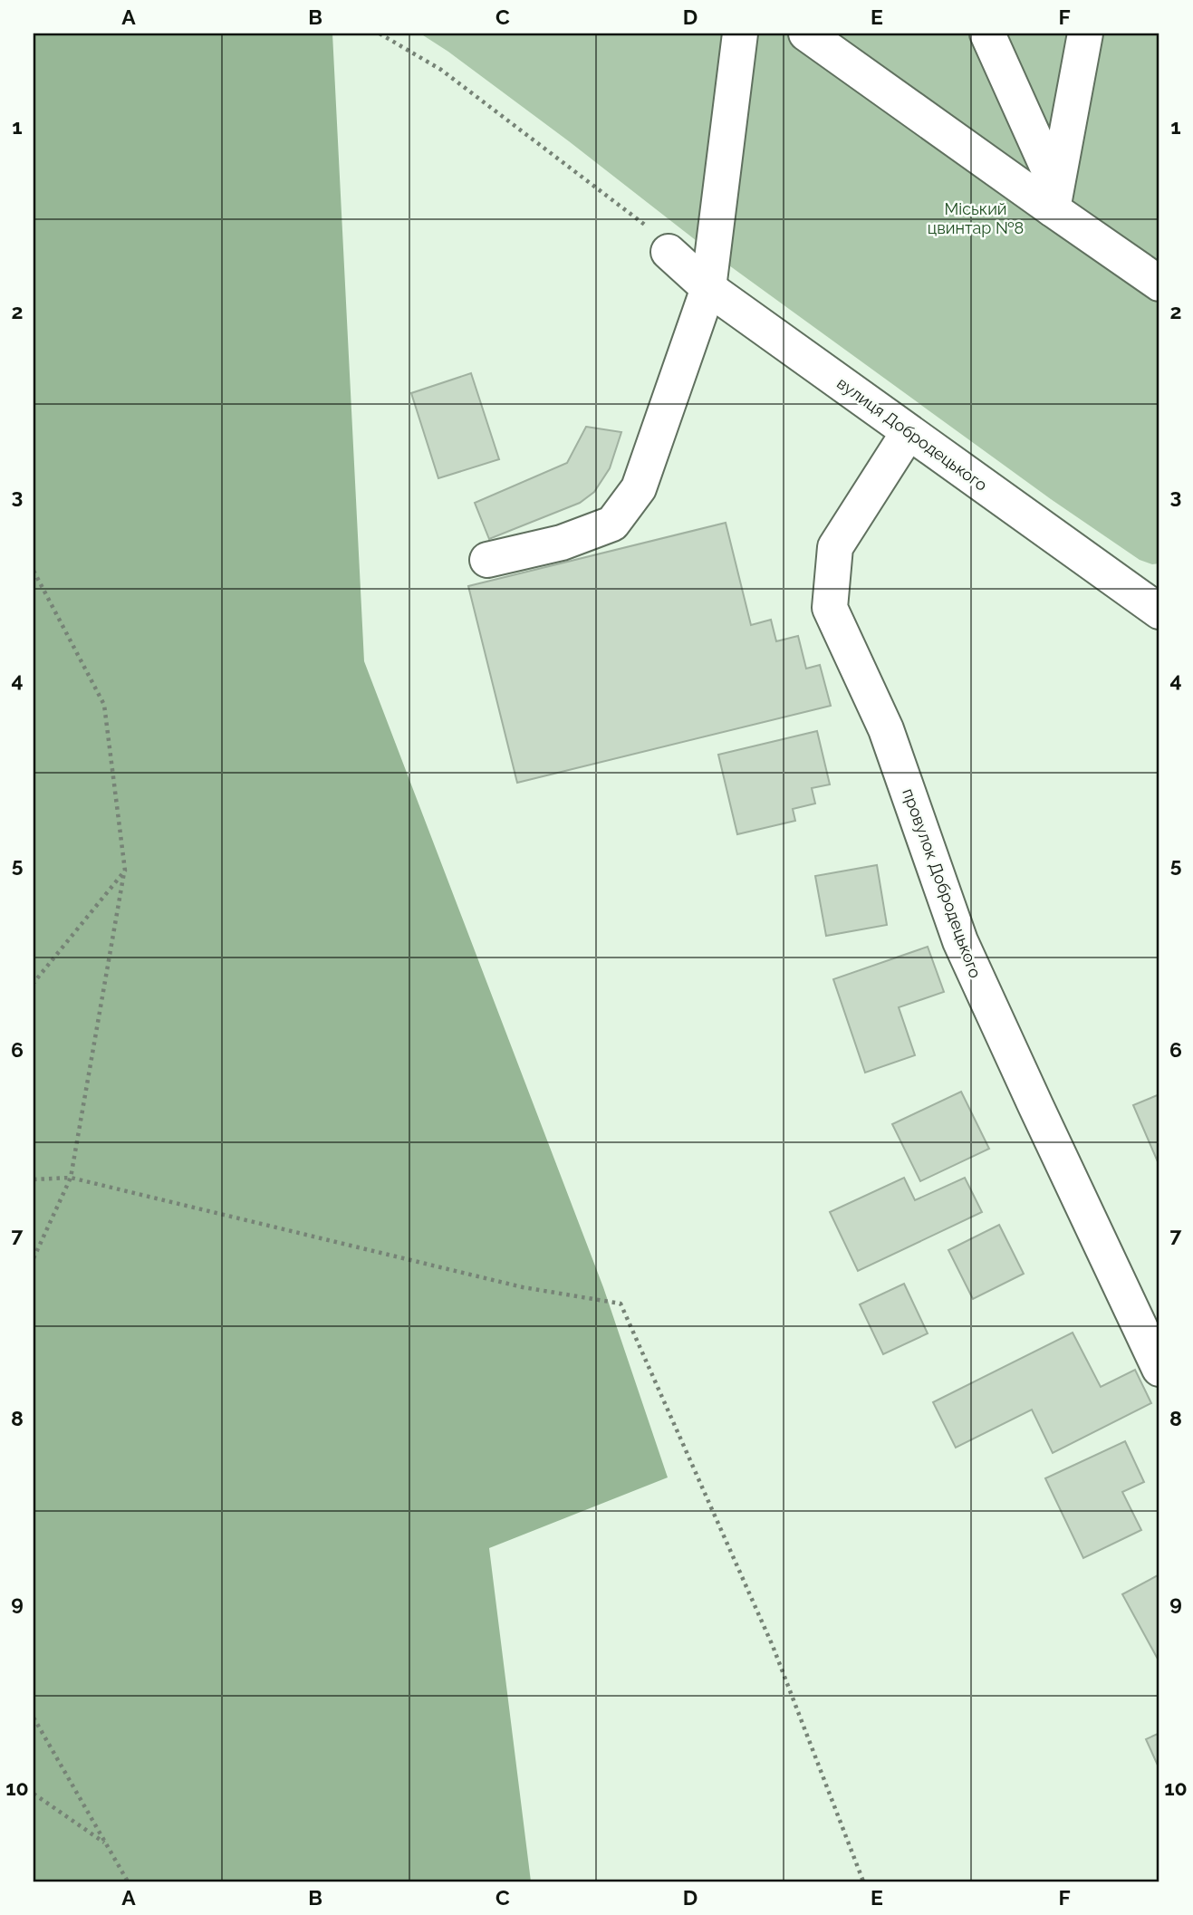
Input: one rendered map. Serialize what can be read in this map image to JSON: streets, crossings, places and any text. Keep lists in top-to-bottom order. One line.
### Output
{"streets":{"street":["вулиця Добродецького","провулок Добродецького"]},"crossings":[["вулиця Добродецького","провулок Добродецького"]],"parks":["Міський цвинтар №8"],"grid":{"columns":["A","B","C","D","E","F"],"rows":["1","2","3","4","5","6","7","8","9","10"]}}
